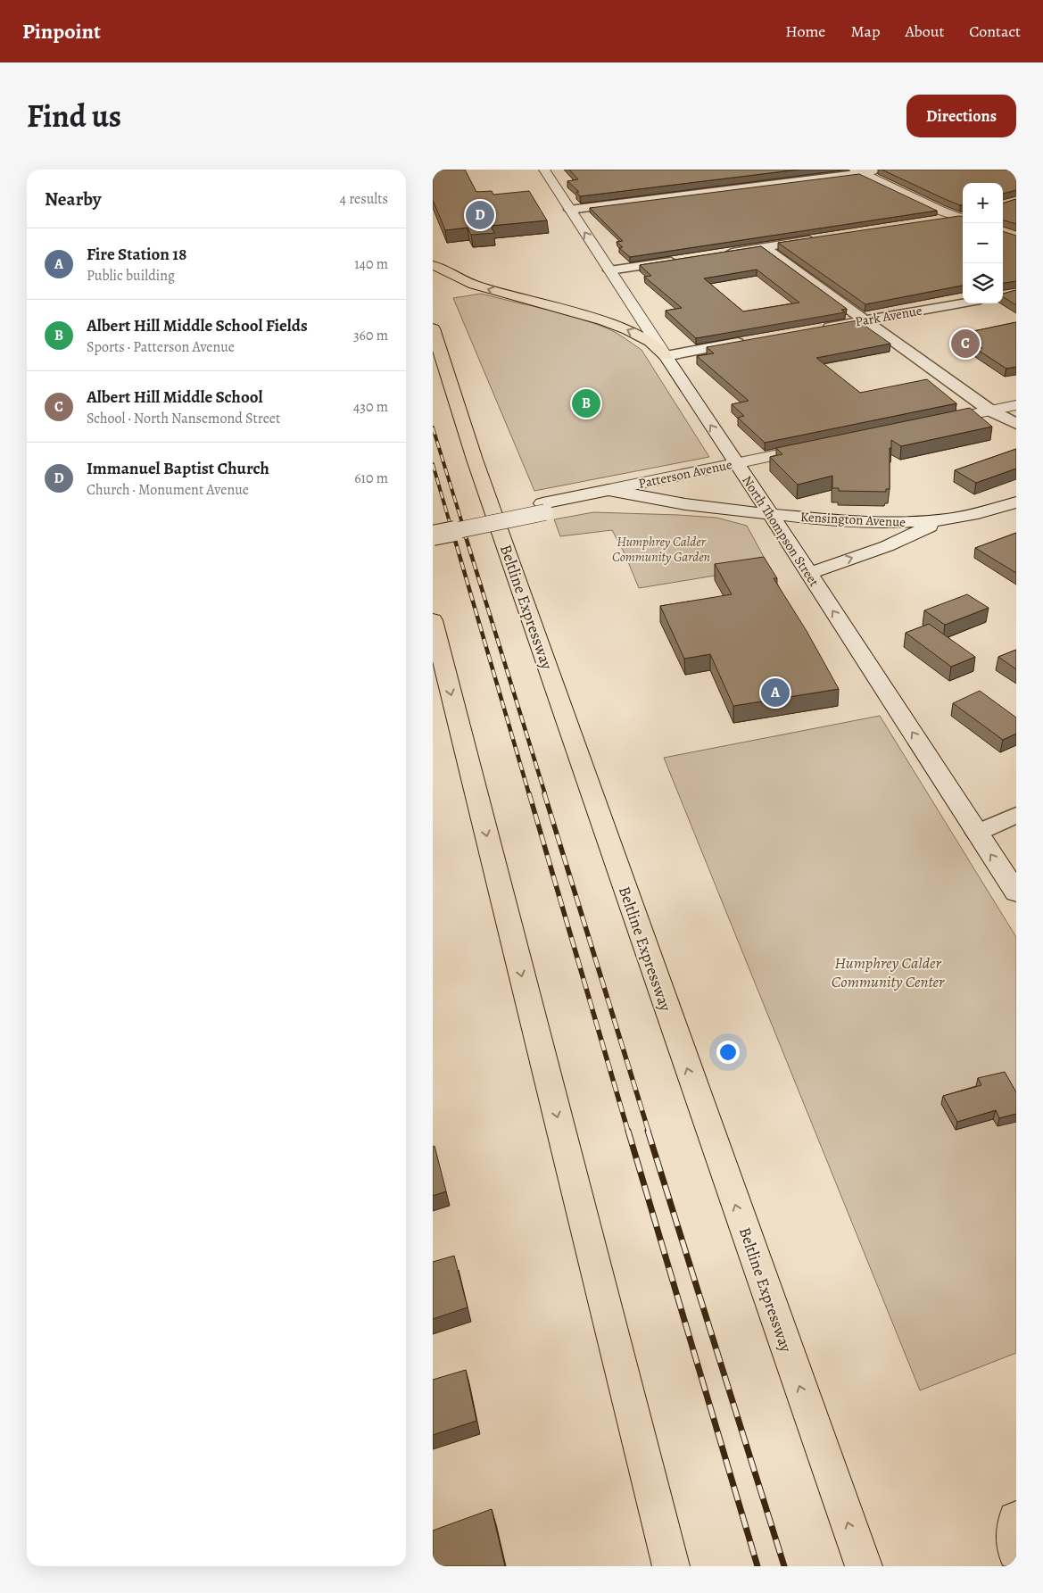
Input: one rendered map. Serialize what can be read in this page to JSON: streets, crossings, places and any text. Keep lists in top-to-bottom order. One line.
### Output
{"streets":{"highway":["Beltline Expressway"],"main road":["Patterson Avenue","Kensington Avenue","North Thompson Street"],"street":["Park Avenue"]},"crossings":[["Patterson Avenue","Kensington Avenue"],["Patterson Avenue","North Thompson Street"],["Kensington Avenue","North Thompson Street"]],"one_way":["North Thompson Street"],"parks":["Humphrey Calder Community Garden","Humphrey Calder Community Center"],"page":{"header":"Pinpoint","nav":["Home","Map","About","Contact"],"title":"Find us","buttons":"Directions","heading":["Nearby","4 results"],"map_buttons":["+","−"],"pins":["D","C","B","A"],"list":[{"mark":"A","name":"Fire Station 18","note":"Public building","value":"140 m"},{"mark":"B","name":"Albert Hill Middle School Fields","note":"Sports · Patterson Avenue","value":"360 m"},{"mark":"C","name":"Albert Hill Middle School","note":"School · North Nansemond Street","value":"430 m"},{"mark":"D","name":"Immanuel Baptist Church","note":"Church · Monument Avenue","value":"610 m"}]}}
